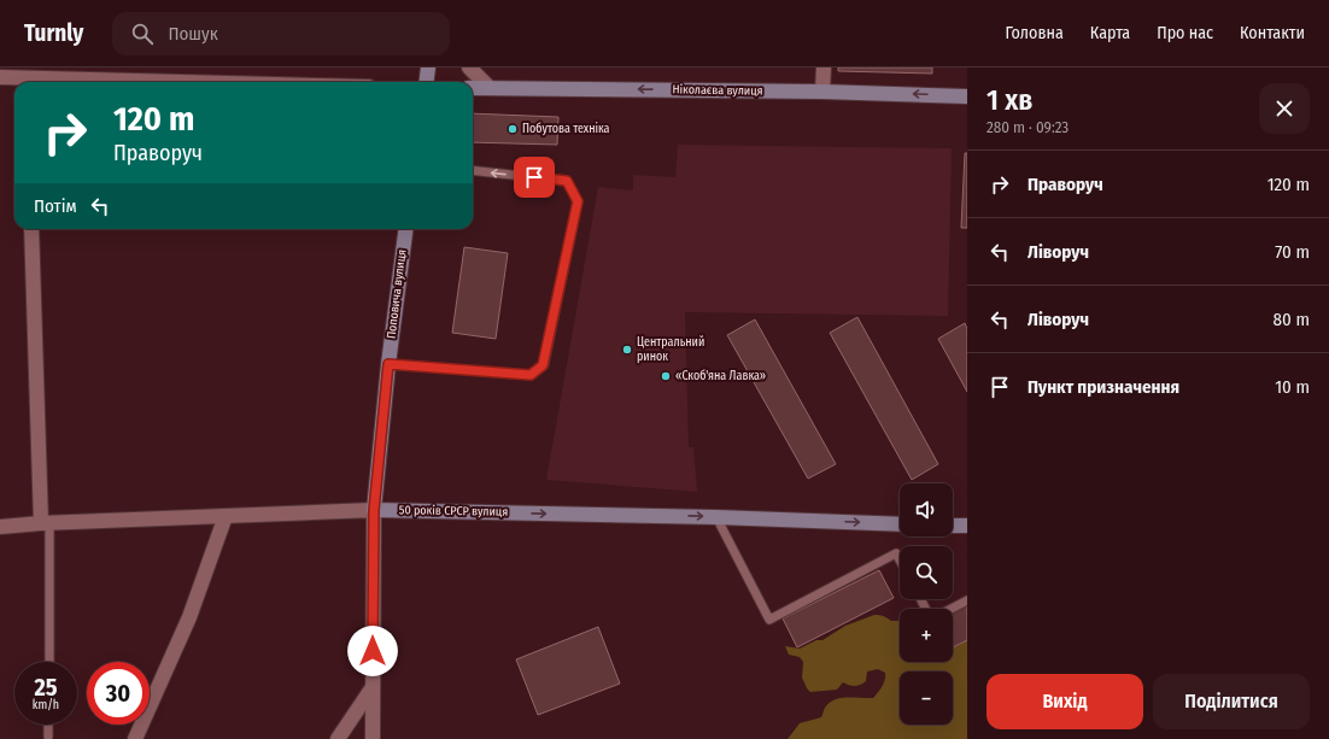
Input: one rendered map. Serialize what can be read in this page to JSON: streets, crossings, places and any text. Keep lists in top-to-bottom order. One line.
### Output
{"streets":{"street":["Ніколаєва вулиця","Поповича вулиця","50 років СРСР вулиця"]},"crossings":[["Поповича вулиця","50 років СРСР вулиця"]],"one_way":["Ніколаєва вулиця","50 років СРСР вулиця"],"places":["Побутова техніка","Центральний ринок","«Скоб'яна Лавка»"],"page":{"header":"Turnly","search":"Пошук","nav":["Головна","Карта","Про нас","Контакти"],"heading":["1 хв","280 m · 09:23"],"turn":["120 m","Праворуч"],"list":[{"name":"Праворуч","value":"120 m"},{"name":"Ліворуч","value":"70 m"},{"name":"Ліворуч","value":"80 m"},{"name":"Пункт призначення","value":"10 m"}],"then":"Потім","map_buttons":["+","−"],"speed":"25 km/h","limit":"30","buttons":["Вихід","Поділитися"]}}
